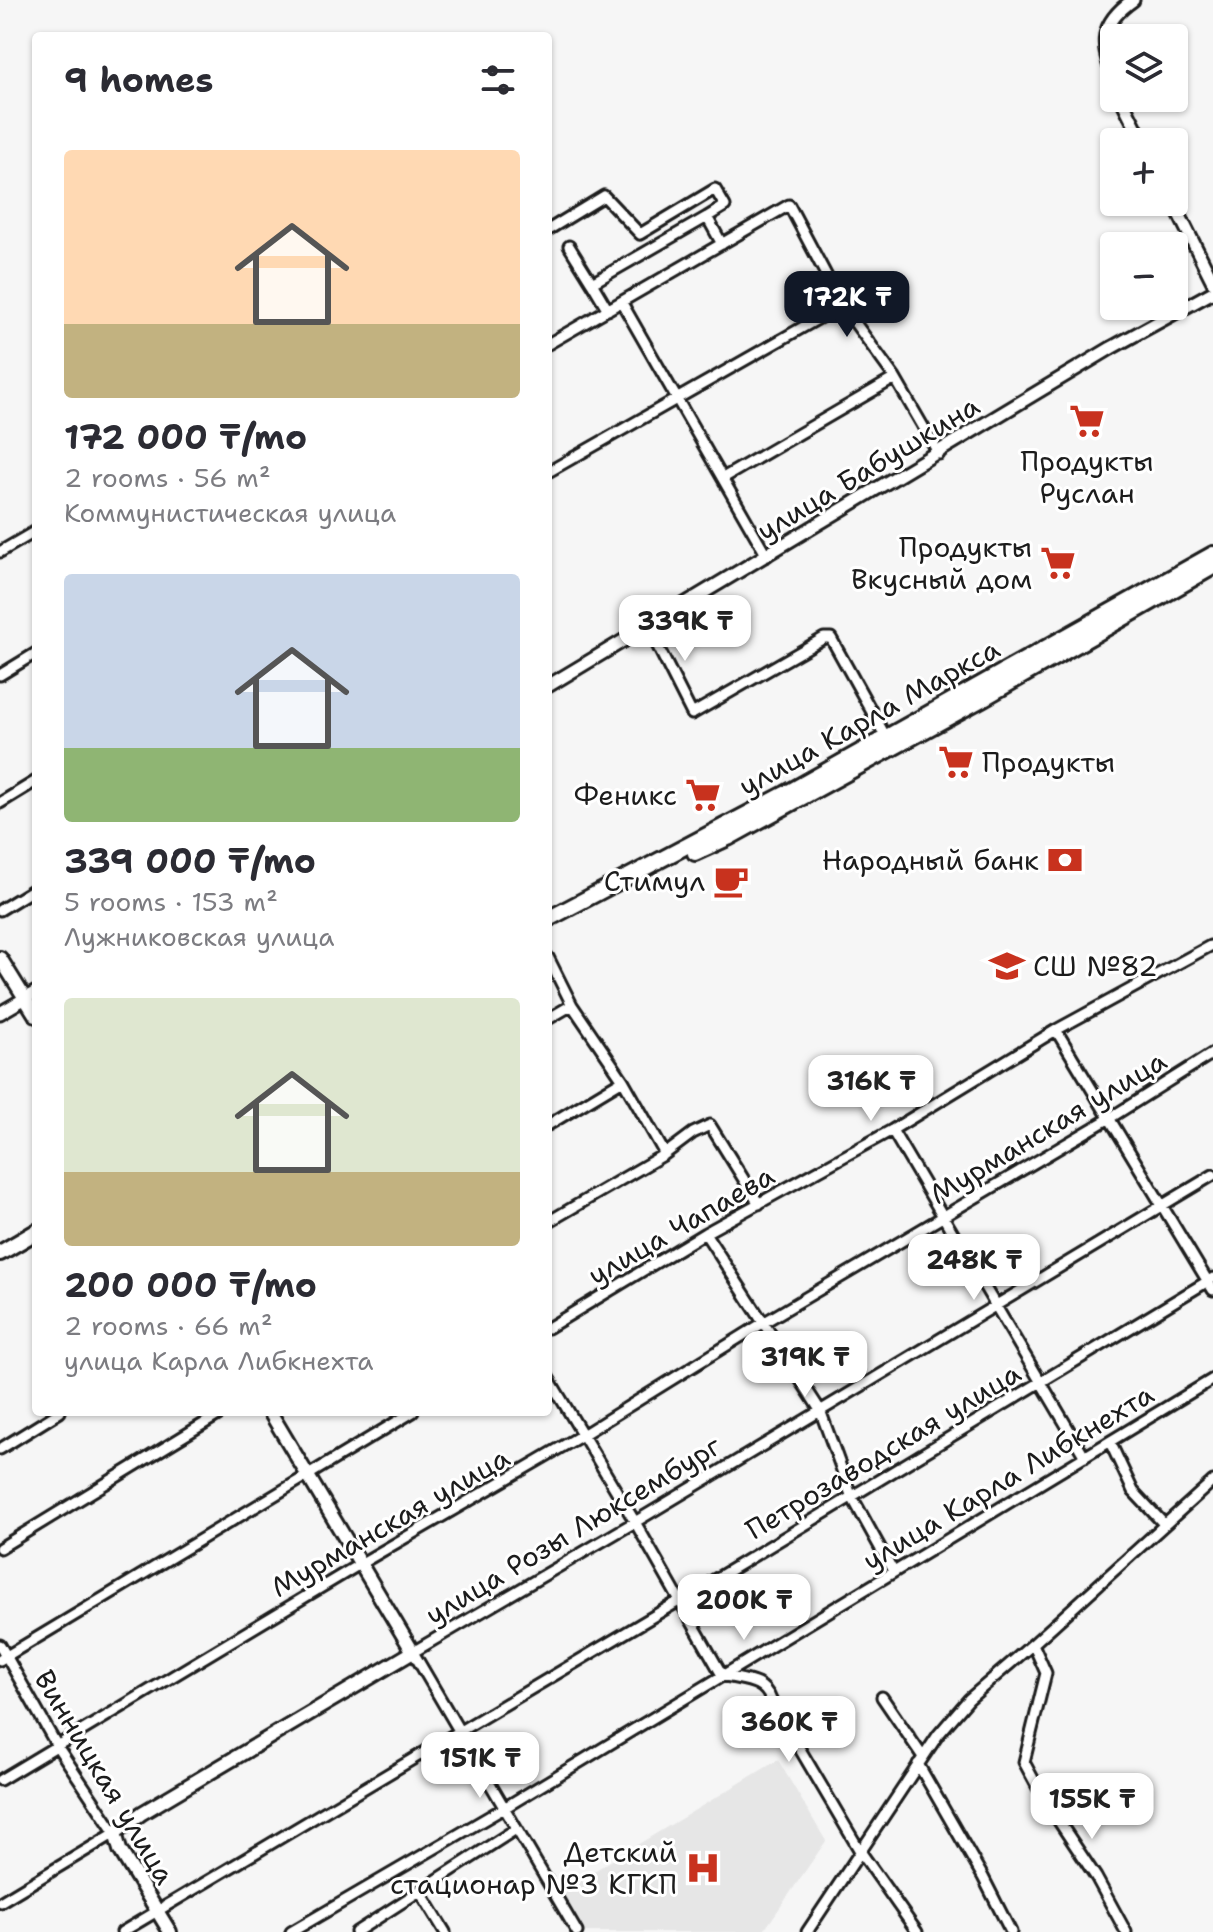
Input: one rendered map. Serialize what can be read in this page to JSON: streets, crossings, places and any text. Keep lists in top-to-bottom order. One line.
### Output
{"streets":{"main road":["улица Карла Маркса","улица Розы Люксембург","Винницкая улица"],"street":["улица Бабушкина","Мурманская улица","улица Чапаева","Петрозаводская улица","улица Карла Либкнехта"]},"crossings":[["Мурманская улица","Винницкая улица"],["Петрозаводская улица","Винницкая улица"],["улица Розы Люксембург","Винницкая улица"]],"places":{"supermarket":["Продукты Руслан","Продукты Вкусный дом","Продукты","Феникс"],"bank":["Народный банк"],"cafe":["Стимул"],"school or university":["СШ №82"],"hospital":["Детский стационар №3 КГКП"]},"page":{"map_buttons":["+","−"],"heading":"9 homes","list":[{"name":"172 000 ₸/mo","note":"2 rooms · 56 m² · Коммунистическая улица"},{"name":"339 000 ₸/mo","note":"5 rooms · 153 m² · Лужниковская улица"},{"name":"200 000 ₸/mo","note":"2 rooms · 66 m² · улица Карла Либкнехта"}],"price":["172K ₸","339K ₸","316K ₸","248K ₸","319K ₸","200K ₸","360K ₸","151K ₸","155K ₸"]}}
